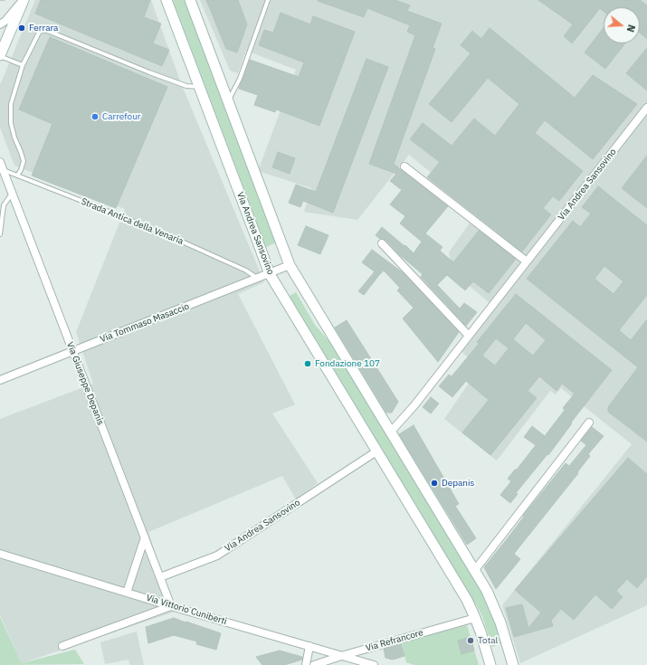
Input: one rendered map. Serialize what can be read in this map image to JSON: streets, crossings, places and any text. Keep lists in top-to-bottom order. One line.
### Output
{"streets":{"main road":["Via Andrea Sansovino"],"street":["Via Tommaso Masaccio","Via Giuseppe Depanis","Via Vittorio Cuniberti","Via Refrancore"],"lane":["Strada Antica della Venaria"]},"crossings":[["Via Andrea Sansovino","Via Tommaso Masaccio"],["Via Andrea Sansovino","Via Giuseppe Depanis"],["Via Andrea Sansovino","Via Refrancore"],["Strada Antica della Venaria","Via Tommaso Masaccio"],["Strada Antica della Venaria","Via Giuseppe Depanis"],["Via Tommaso Masaccio","Via Giuseppe Depanis"],["Via Giuseppe Depanis","Via Vittorio Cuniberti"],["Via Vittorio Cuniberti","Via Refrancore"]],"places":["Ferrara","Carrefour","Fondazione 107","Depanis","Total"],"north":"right"}
